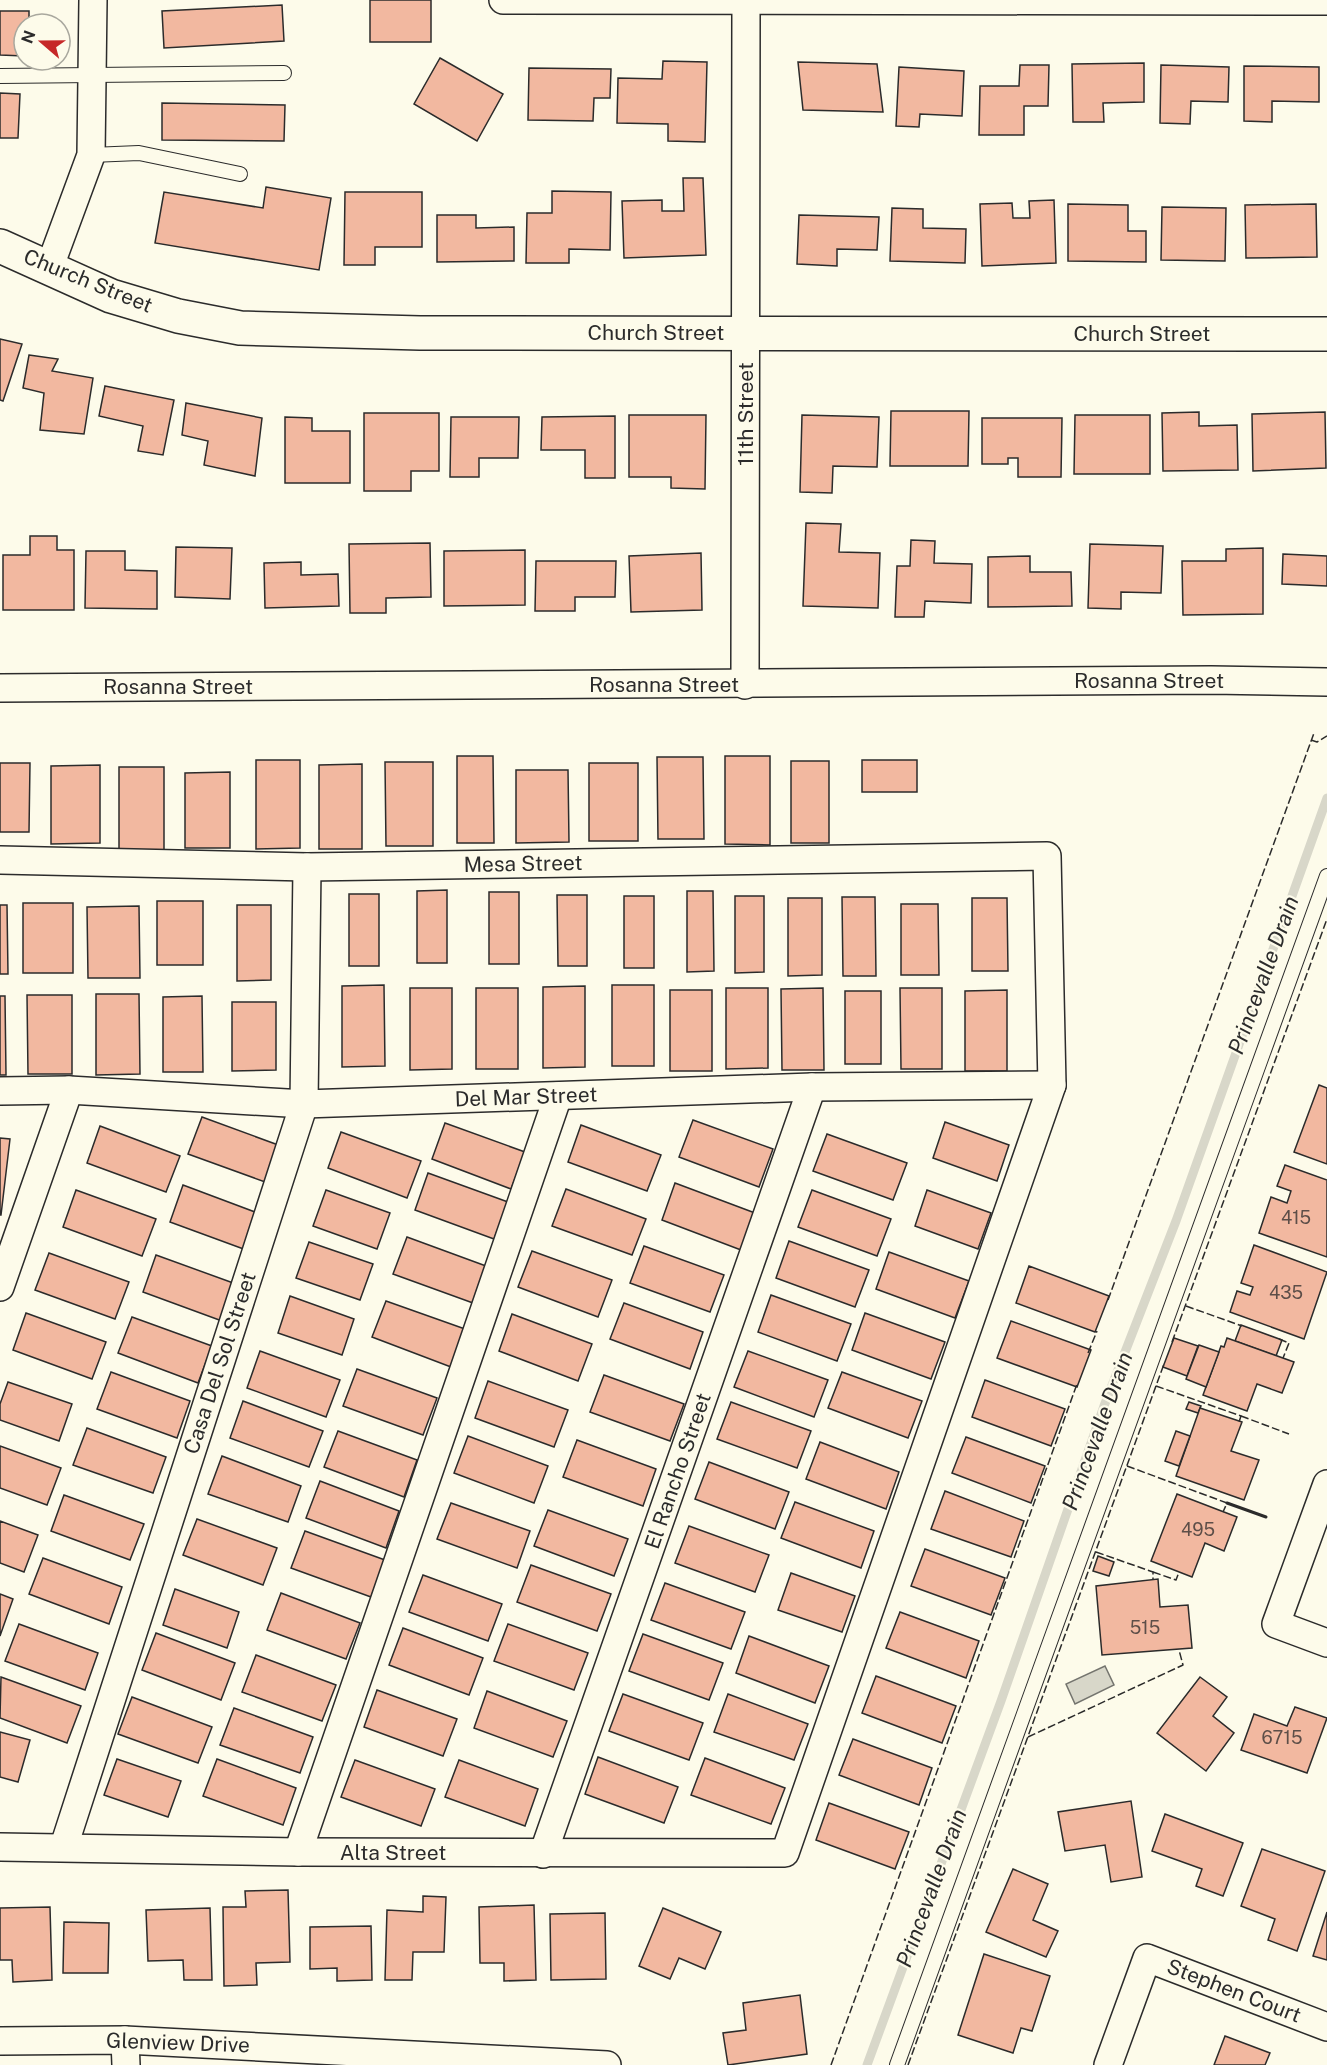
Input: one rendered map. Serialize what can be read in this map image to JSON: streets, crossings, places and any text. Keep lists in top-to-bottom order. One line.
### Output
{"streets":{"street":["Church Street","11th Street","Rosanna Street","Mesa Street","Del Mar Street","Casa Del Sol Street","El Rancho Street","Alta Street","Stephen Court","Glenview Drive"]},"crossings":[["Church Street","11th Street"],["11th Street","Rosanna Street"],["Mesa Street","Del Mar Street"],["Mesa Street","Casa Del Sol Street"],["Mesa Street","Alta Street"],["Del Mar Street","Casa Del Sol Street"],["Del Mar Street","El Rancho Street"],["Del Mar Street","Alta Street"],["Casa Del Sol Street","Alta Street"],["El Rancho Street","Alta Street"]],"water":["Princevalle Drain"],"house_numbers":["415","435","495","515","6715"],"north":"left"}
